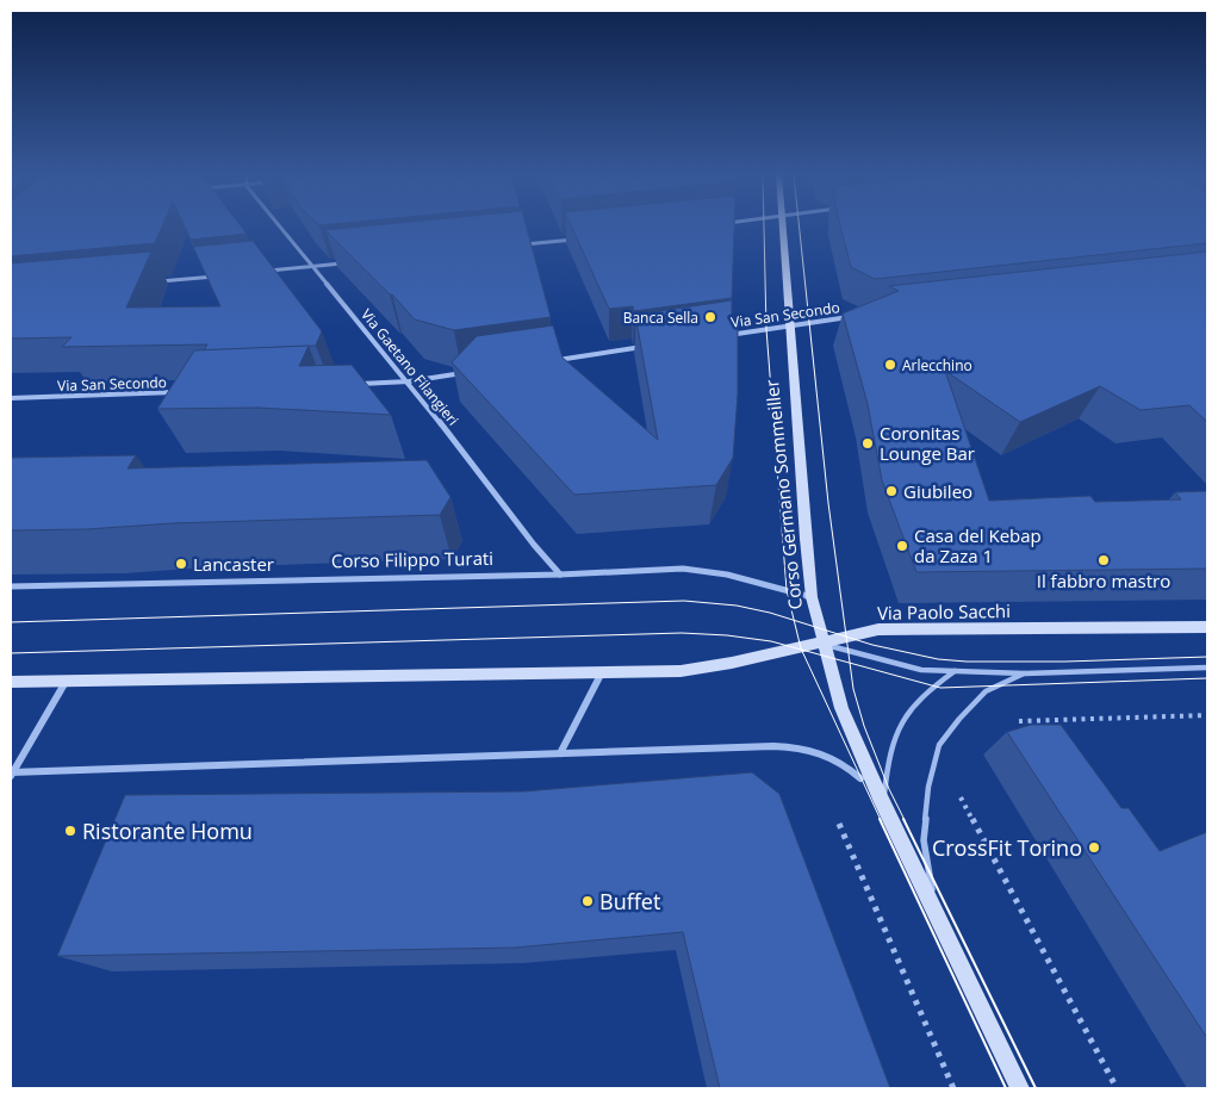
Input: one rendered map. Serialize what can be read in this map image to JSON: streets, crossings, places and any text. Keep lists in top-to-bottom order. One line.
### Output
{"streets":{"main road":["Corso Germano Sommeiller","Via Paolo Sacchi"],"street":["Via San Secondo","Via Gaetano Filangieri","Corso Filippo Turati"]},"crossings":[["Via San Secondo","Corso Germano Sommeiller"],["Via Gaetano Filangieri","Corso Filippo Turati"],["Corso Germano Sommeiller","Corso Filippo Turati"],["Corso Germano Sommeiller","Via Paolo Sacchi"]],"places":["Banca Sella","Arlecchino","Coronitas Lounge Bar","Giubileo","Casa del Kebap da Zaza 1","Il fabbro mastro","Lancaster","Ristorante Homu","CrossFit Torino","Buffet"]}
